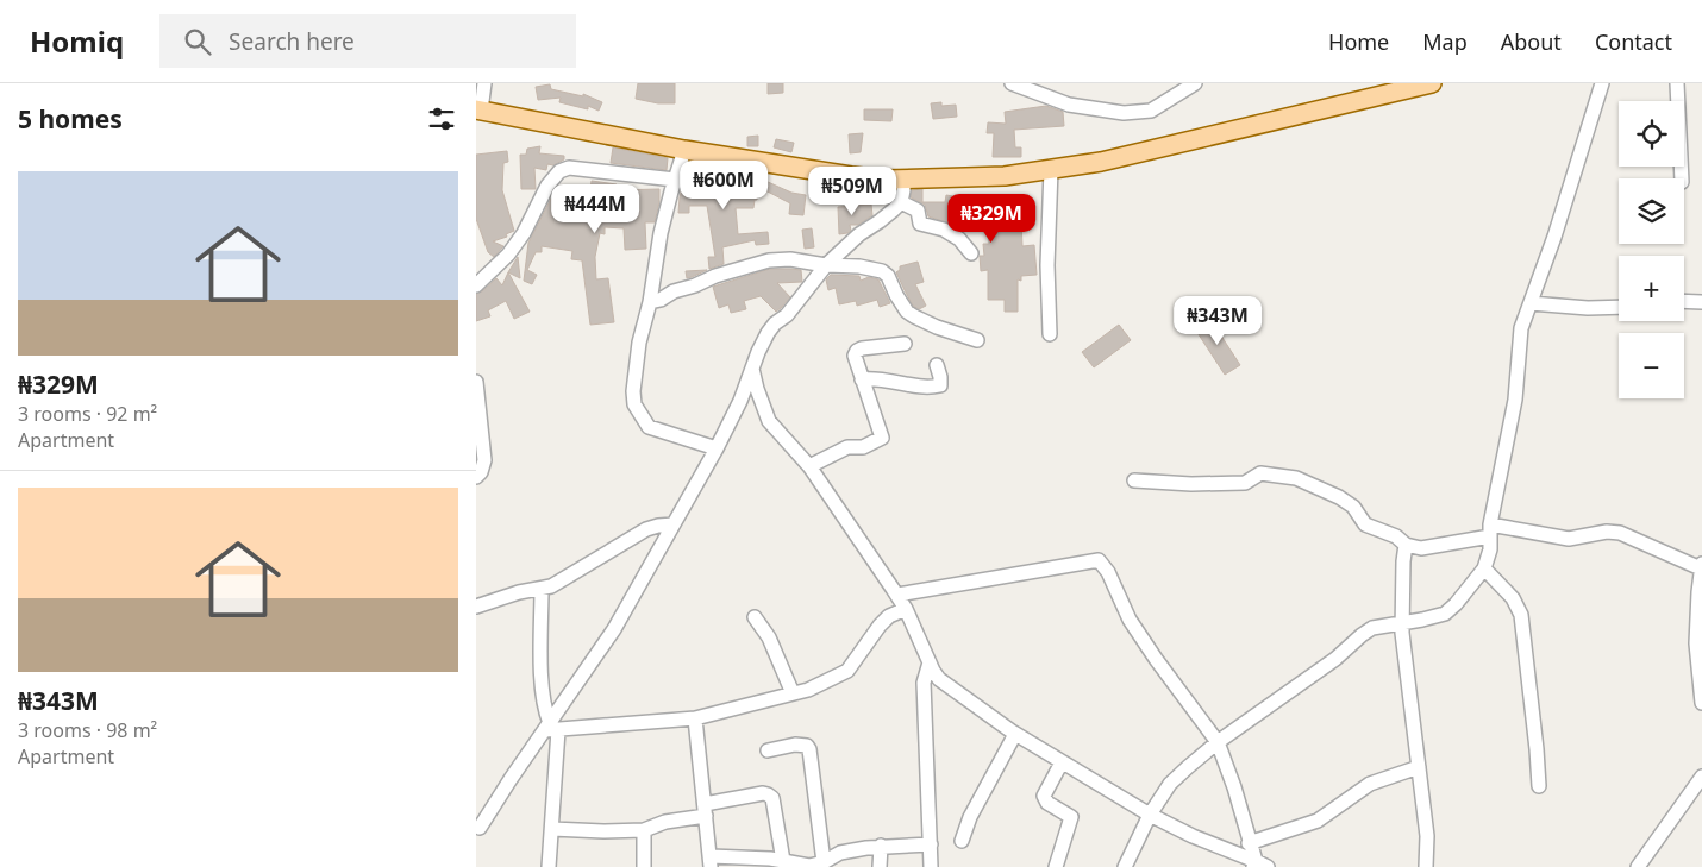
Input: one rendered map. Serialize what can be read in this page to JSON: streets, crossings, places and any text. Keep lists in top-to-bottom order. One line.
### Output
{"page":{"header":"Homiq","search":"Search here","nav":["Home","Map","About","Contact"],"heading":"5 homes","map_buttons":["+","−"],"list":[{"name":"₦329M","note":"3 rooms · 92 m² · Apartment"},{"name":"₦343M","note":"3 rooms · 98 m² · Apartment"}],"price":["₦600M","₦509M","₦444M","₦329M","₦343M"]}}
